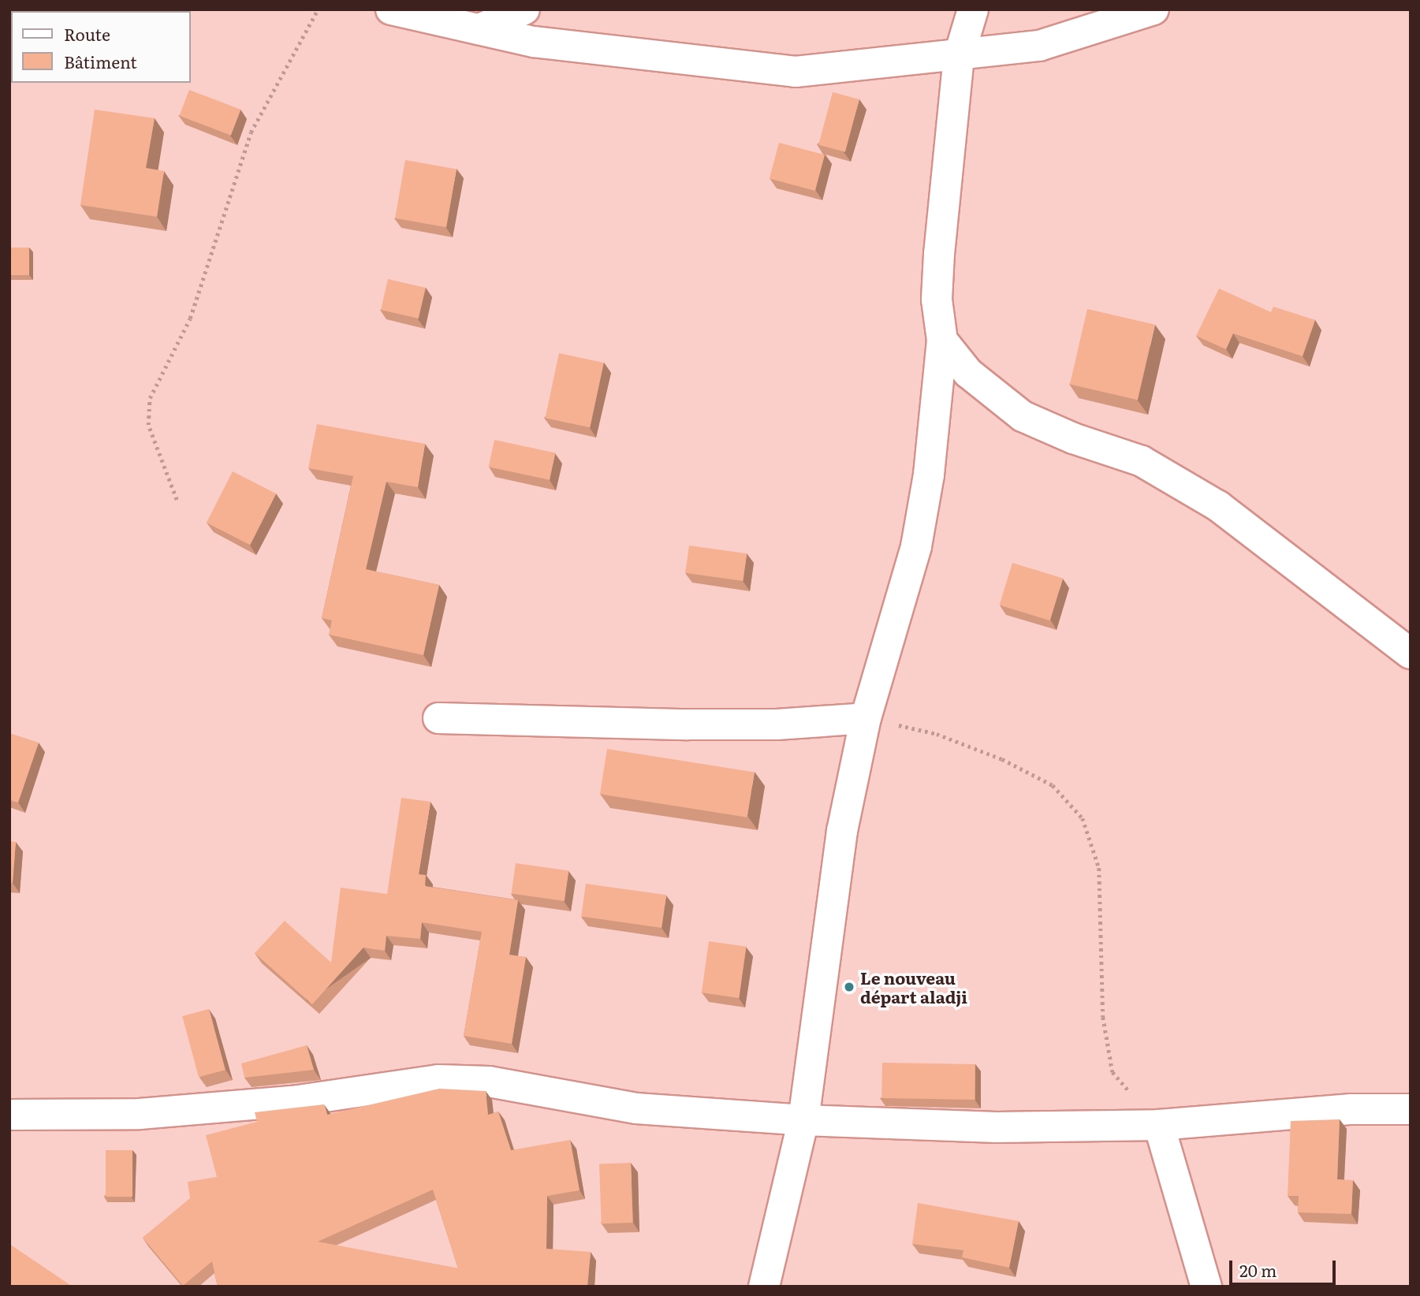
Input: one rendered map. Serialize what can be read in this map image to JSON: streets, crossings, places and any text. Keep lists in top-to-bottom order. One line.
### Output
{"places":["Le nouveau départ aladji"],"legend":["Route","Bâtiment"],"scale_bar":"20 m"}
